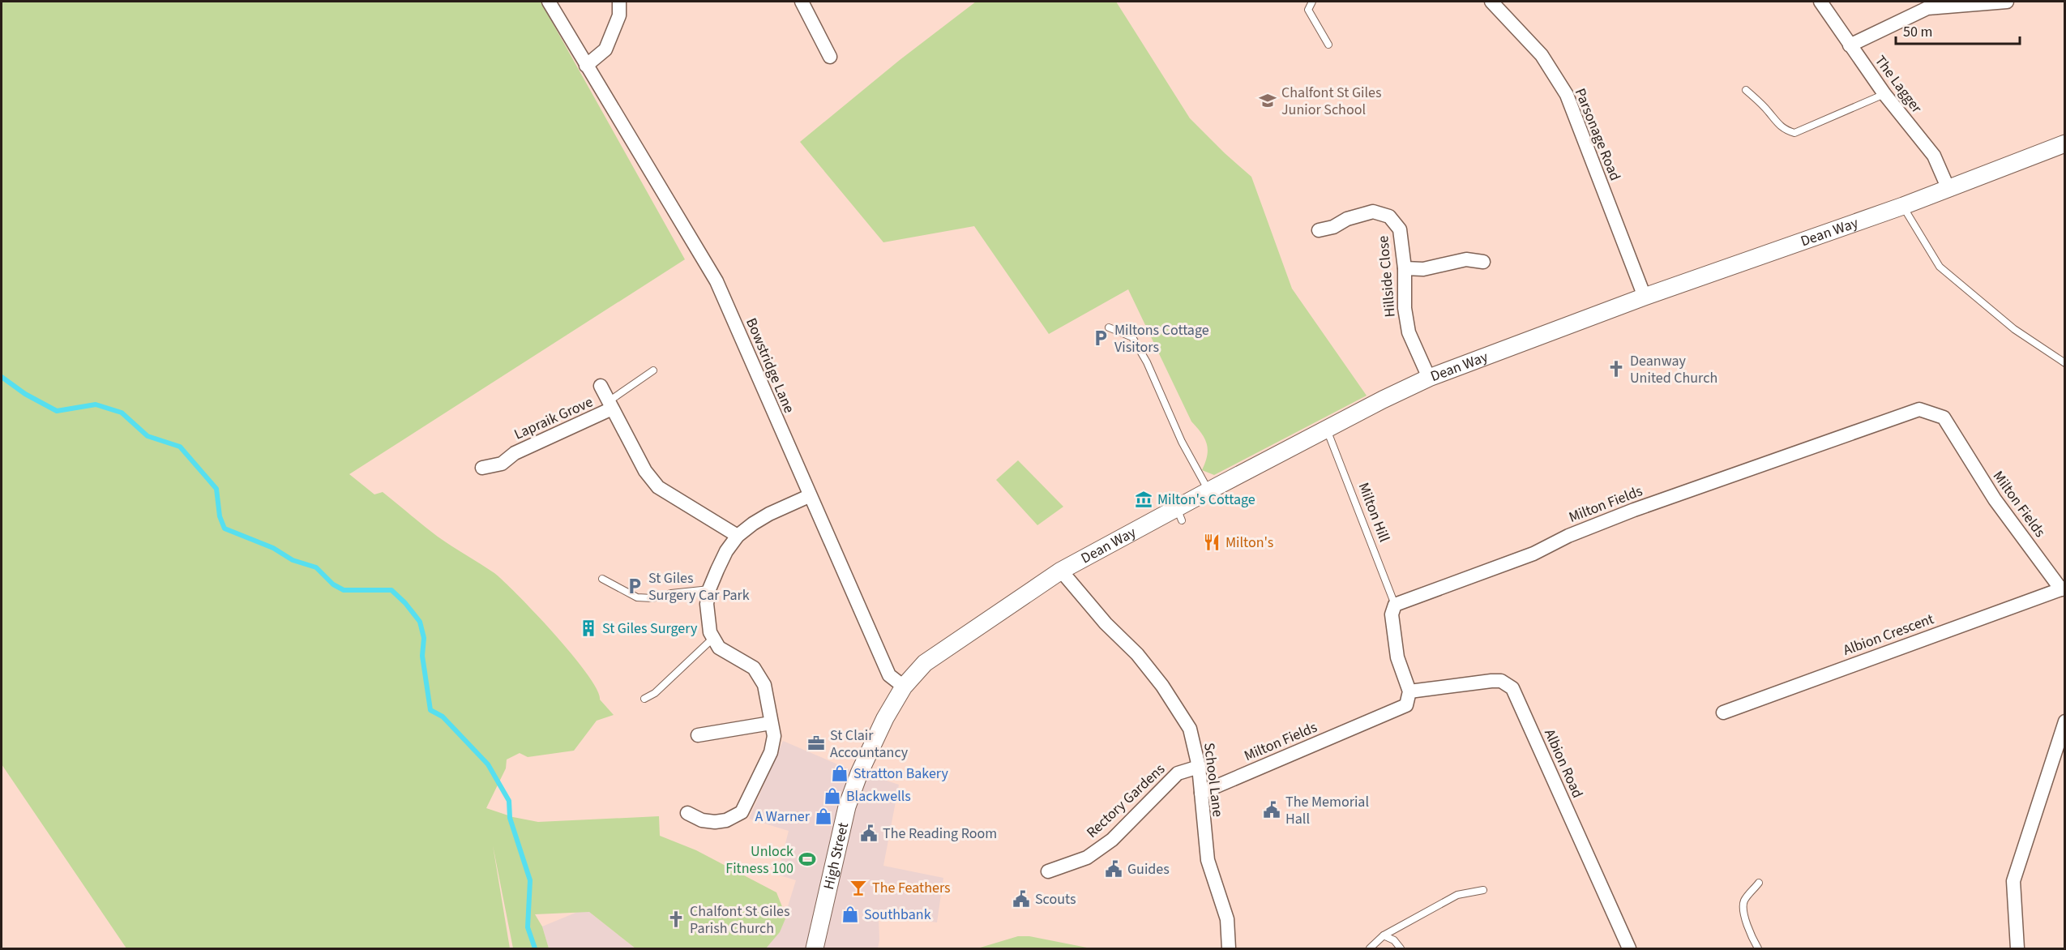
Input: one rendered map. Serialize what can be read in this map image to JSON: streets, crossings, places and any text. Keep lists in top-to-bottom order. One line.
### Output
{"streets":{"street":["The Lagger","Parsonage Road","Dean Way","Hillside Close","Bowstridge Lane","Lapraik Grove","Milton Fields","Albion Crescent","Albion Road","School Lane","Rectory Gardens","High Street"],"lane":["Milton Hill"]},"crossings":[["The Lagger","Dean Way"],["Parsonage Road","Dean Way"],["Dean Way","Hillside Close"],["Dean Way","Bowstridge Lane"],["Dean Way","Milton Hill"],["Dean Way","School Lane"],["Dean Way","High Street"],["Bowstridge Lane","High Street"],["Milton Fields","Milton Hill"],["Milton Fields","Albion Crescent"],["Milton Fields","Albion Road"],["Milton Fields","School Lane"],["School Lane","Rectory Gardens"]],"places":{"school or university":["Chalfont St Giles Junior School"],"parking":["Miltons Cottage Visitors","St Giles Surgery Car Park"],"church":["Deanway United Church","Chalfont St Giles Parish Church"],"museum":["Milton's Cottage"],"restaurant":["Milton's"],"building":["St Giles Surgery"],"office":["St Clair Accountancy"],"shop":["Stratton Bakery","Blackwells","A Warner","Southbank"],"public building":["The Memorial Hall","The Reading Room","Guides","Scouts"],"sports":["Unlock Fitness 100"],"bar":["The Feathers"]},"scale_bar":"50 m"}
